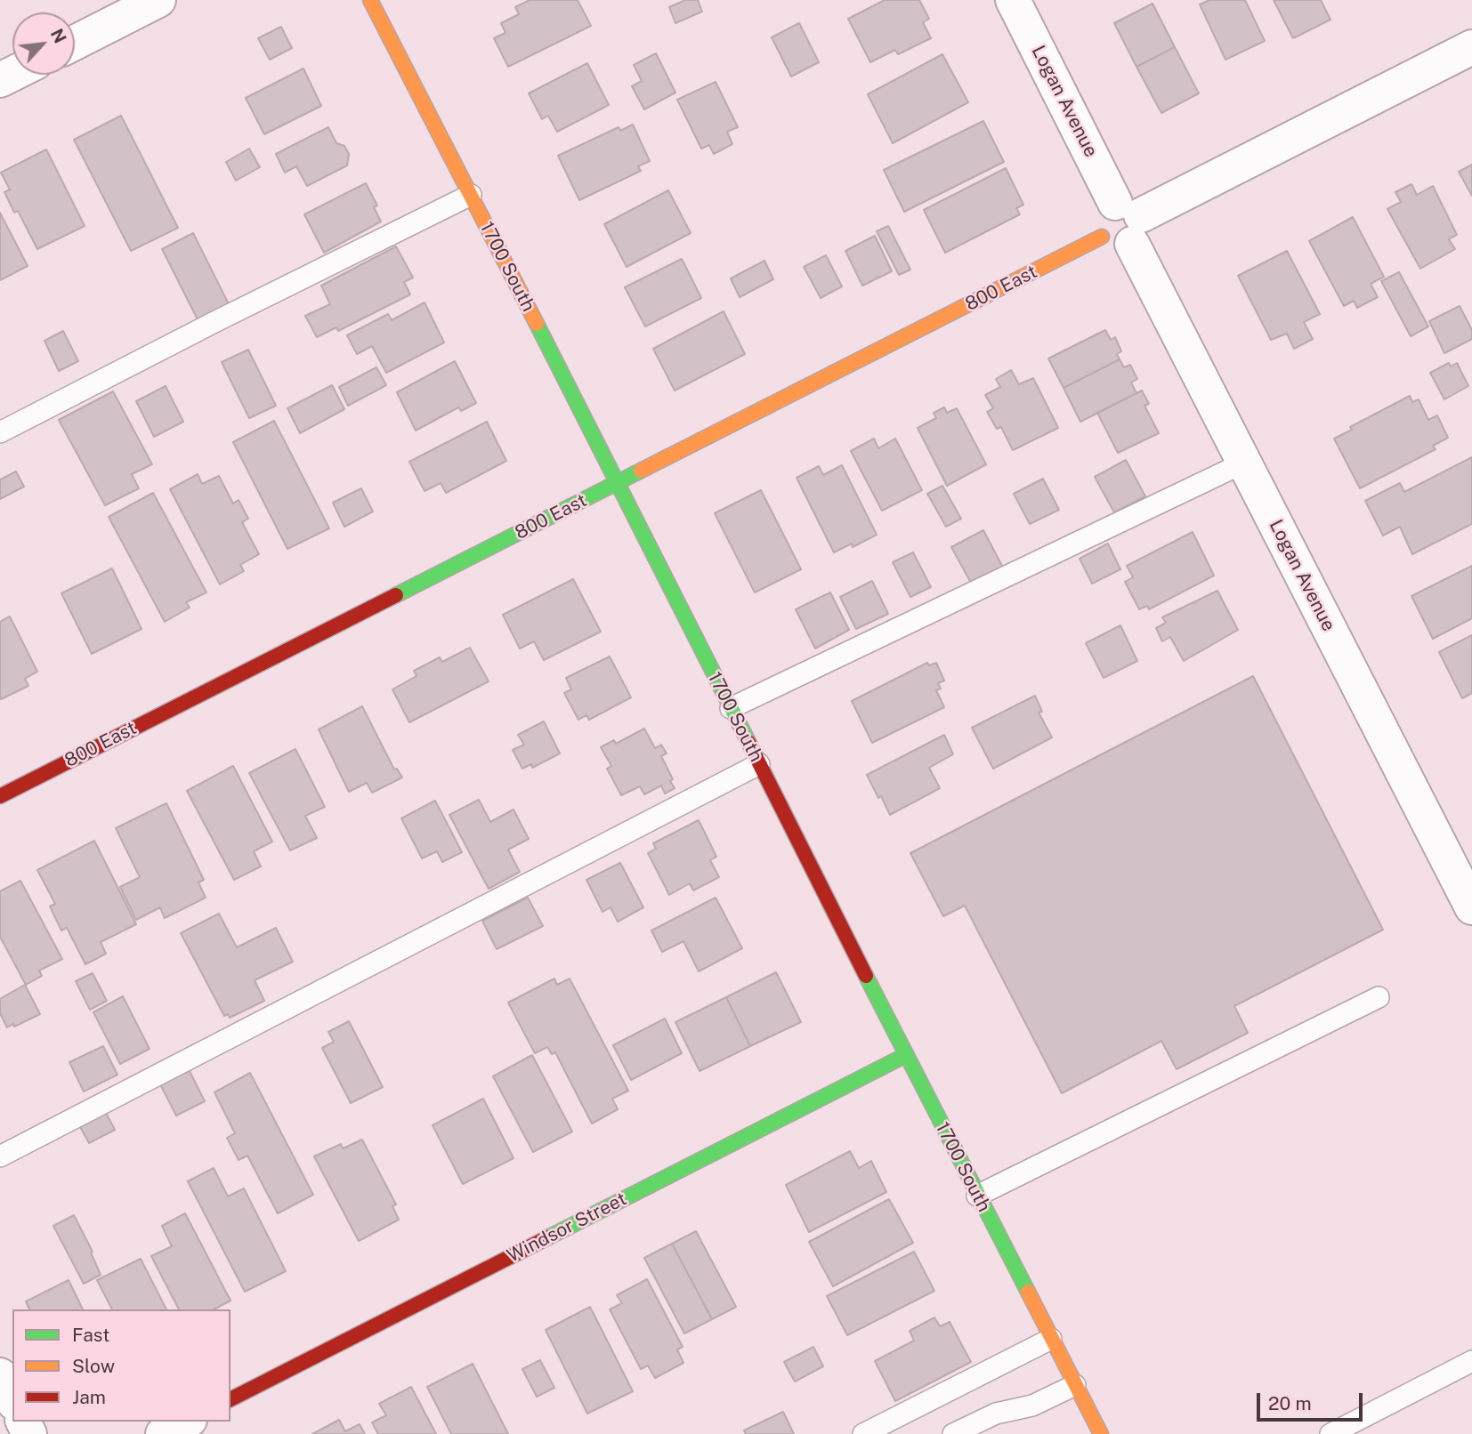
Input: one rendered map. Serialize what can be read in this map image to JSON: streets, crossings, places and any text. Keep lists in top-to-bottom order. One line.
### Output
{"streets":{"street":["Logan Avenue","1700 South","800 East","Windsor Street"]},"crossings":[["Logan Avenue","800 East"],["1700 South","800 East"],["1700 South","Windsor Street"]],"legend":["Fast","Slow","Jam"],"scale_bar":"20 m","north":"top right"}
